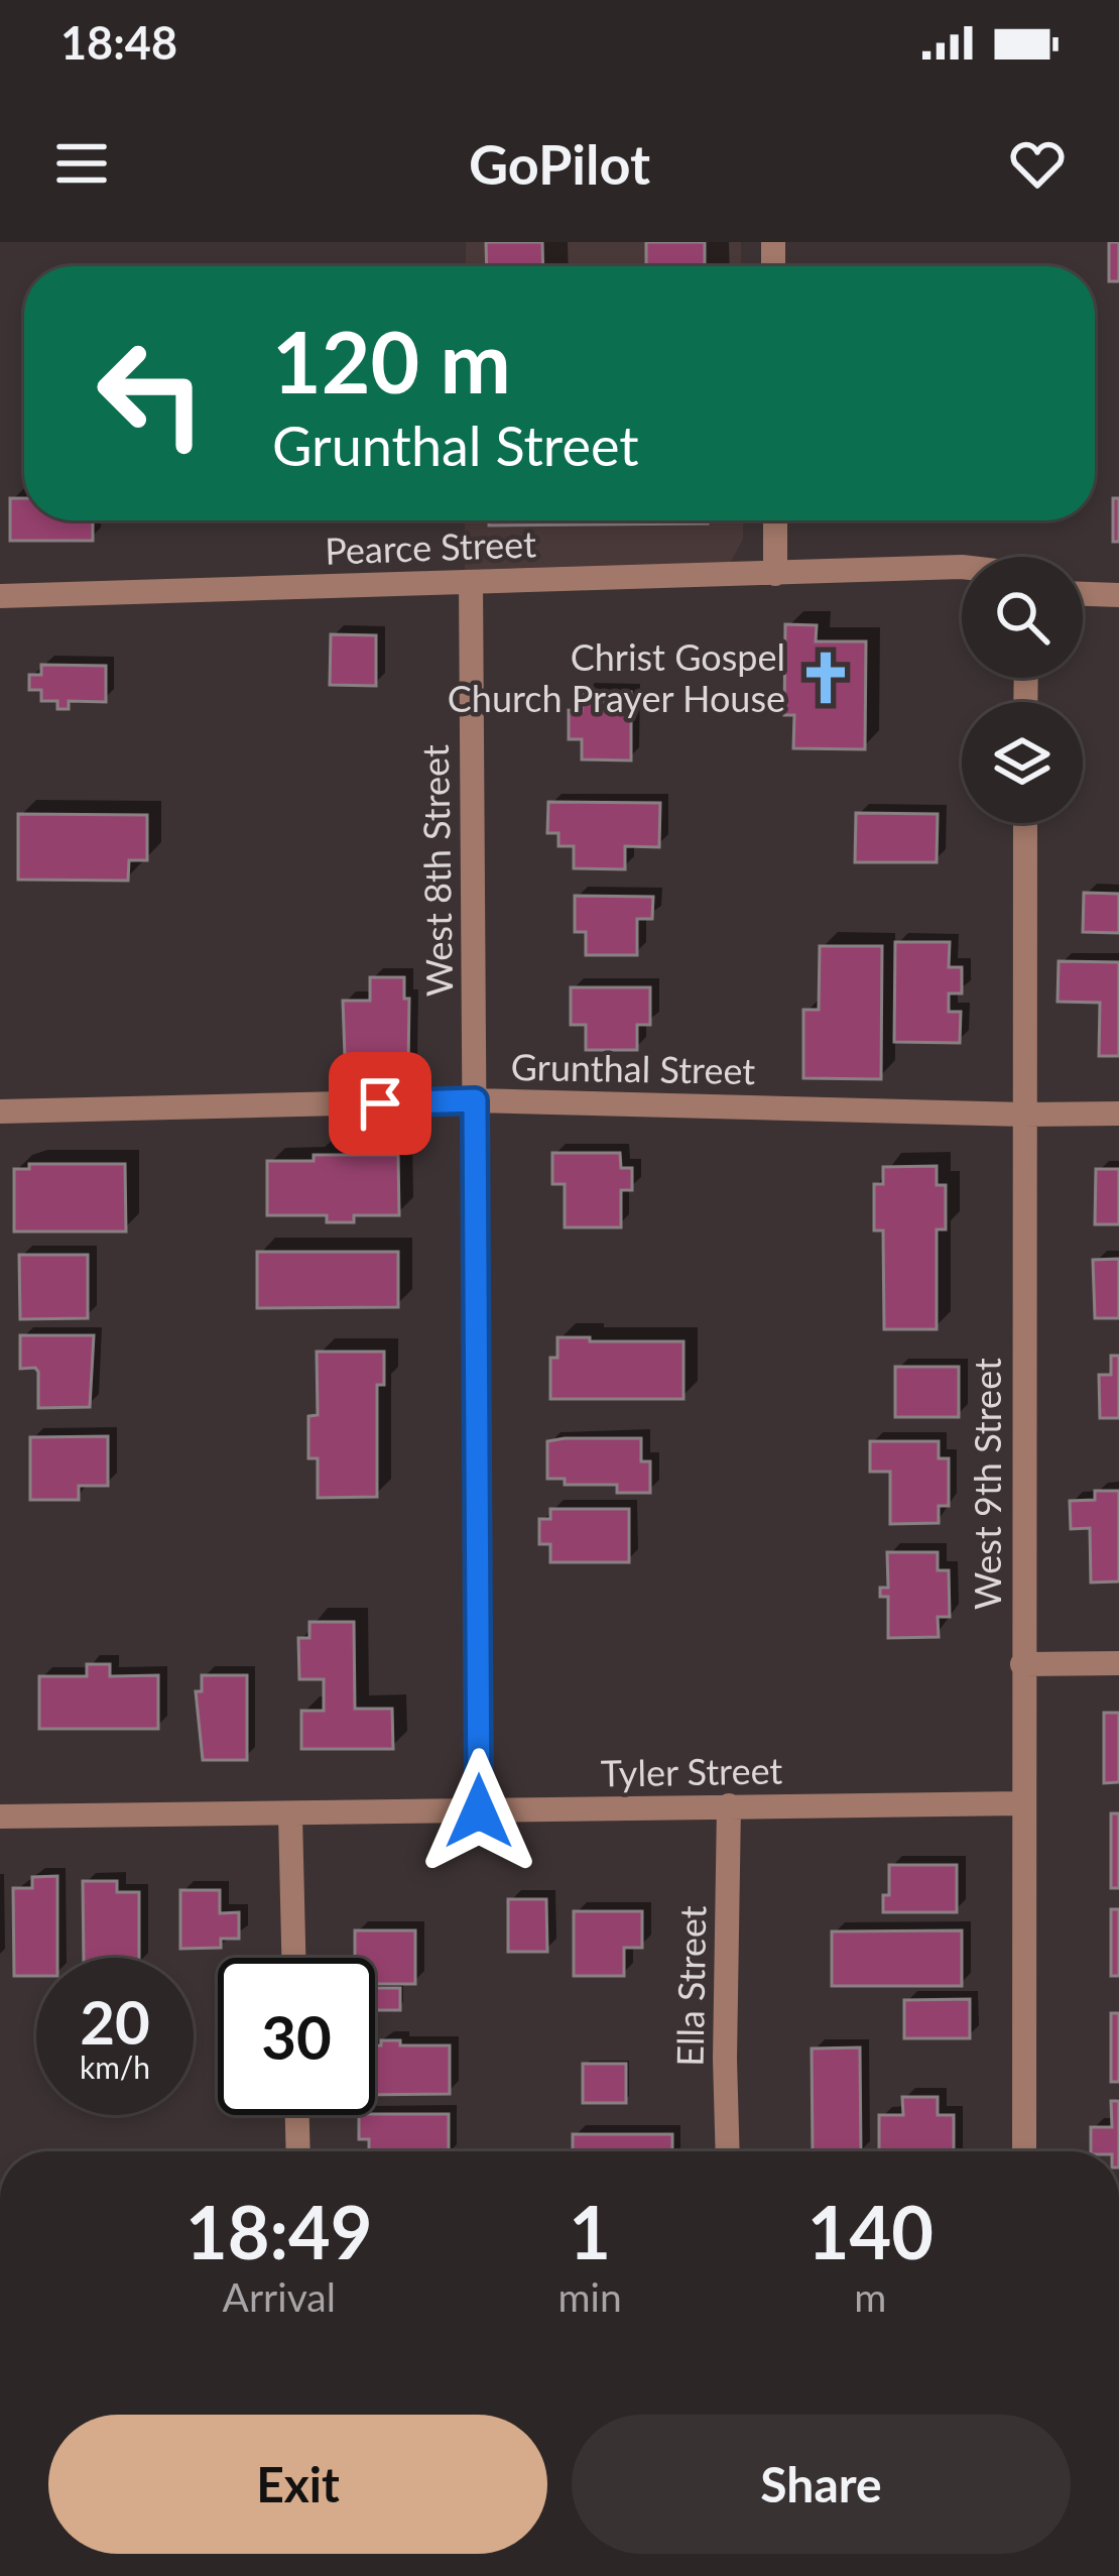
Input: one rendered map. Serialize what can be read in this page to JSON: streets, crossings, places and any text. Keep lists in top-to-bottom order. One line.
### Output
{"streets":{"street":["Pearce Street","West 8th Street","Grunthal Street","West 9th Street","Tyler Street","Ella Street"]},"crossings":[["Pearce Street","West 8th Street"],["West 8th Street","Grunthal Street"],["West 8th Street","Tyler Street"],["Grunthal Street","West 9th Street"],["West 9th Street","Tyler Street"],["Tyler Street","Ella Street"]],"places":{"church":["Christ Gospel Church Prayer House"]},"page":{"status":"18:48","header":"GoPilot","turn":["120 m","Grunthal Street"],"speed":"20 km/h","limit":"30","eta":["18:49","Arrival","1","min","140","m"],"buttons":["Exit","Share"]}}
